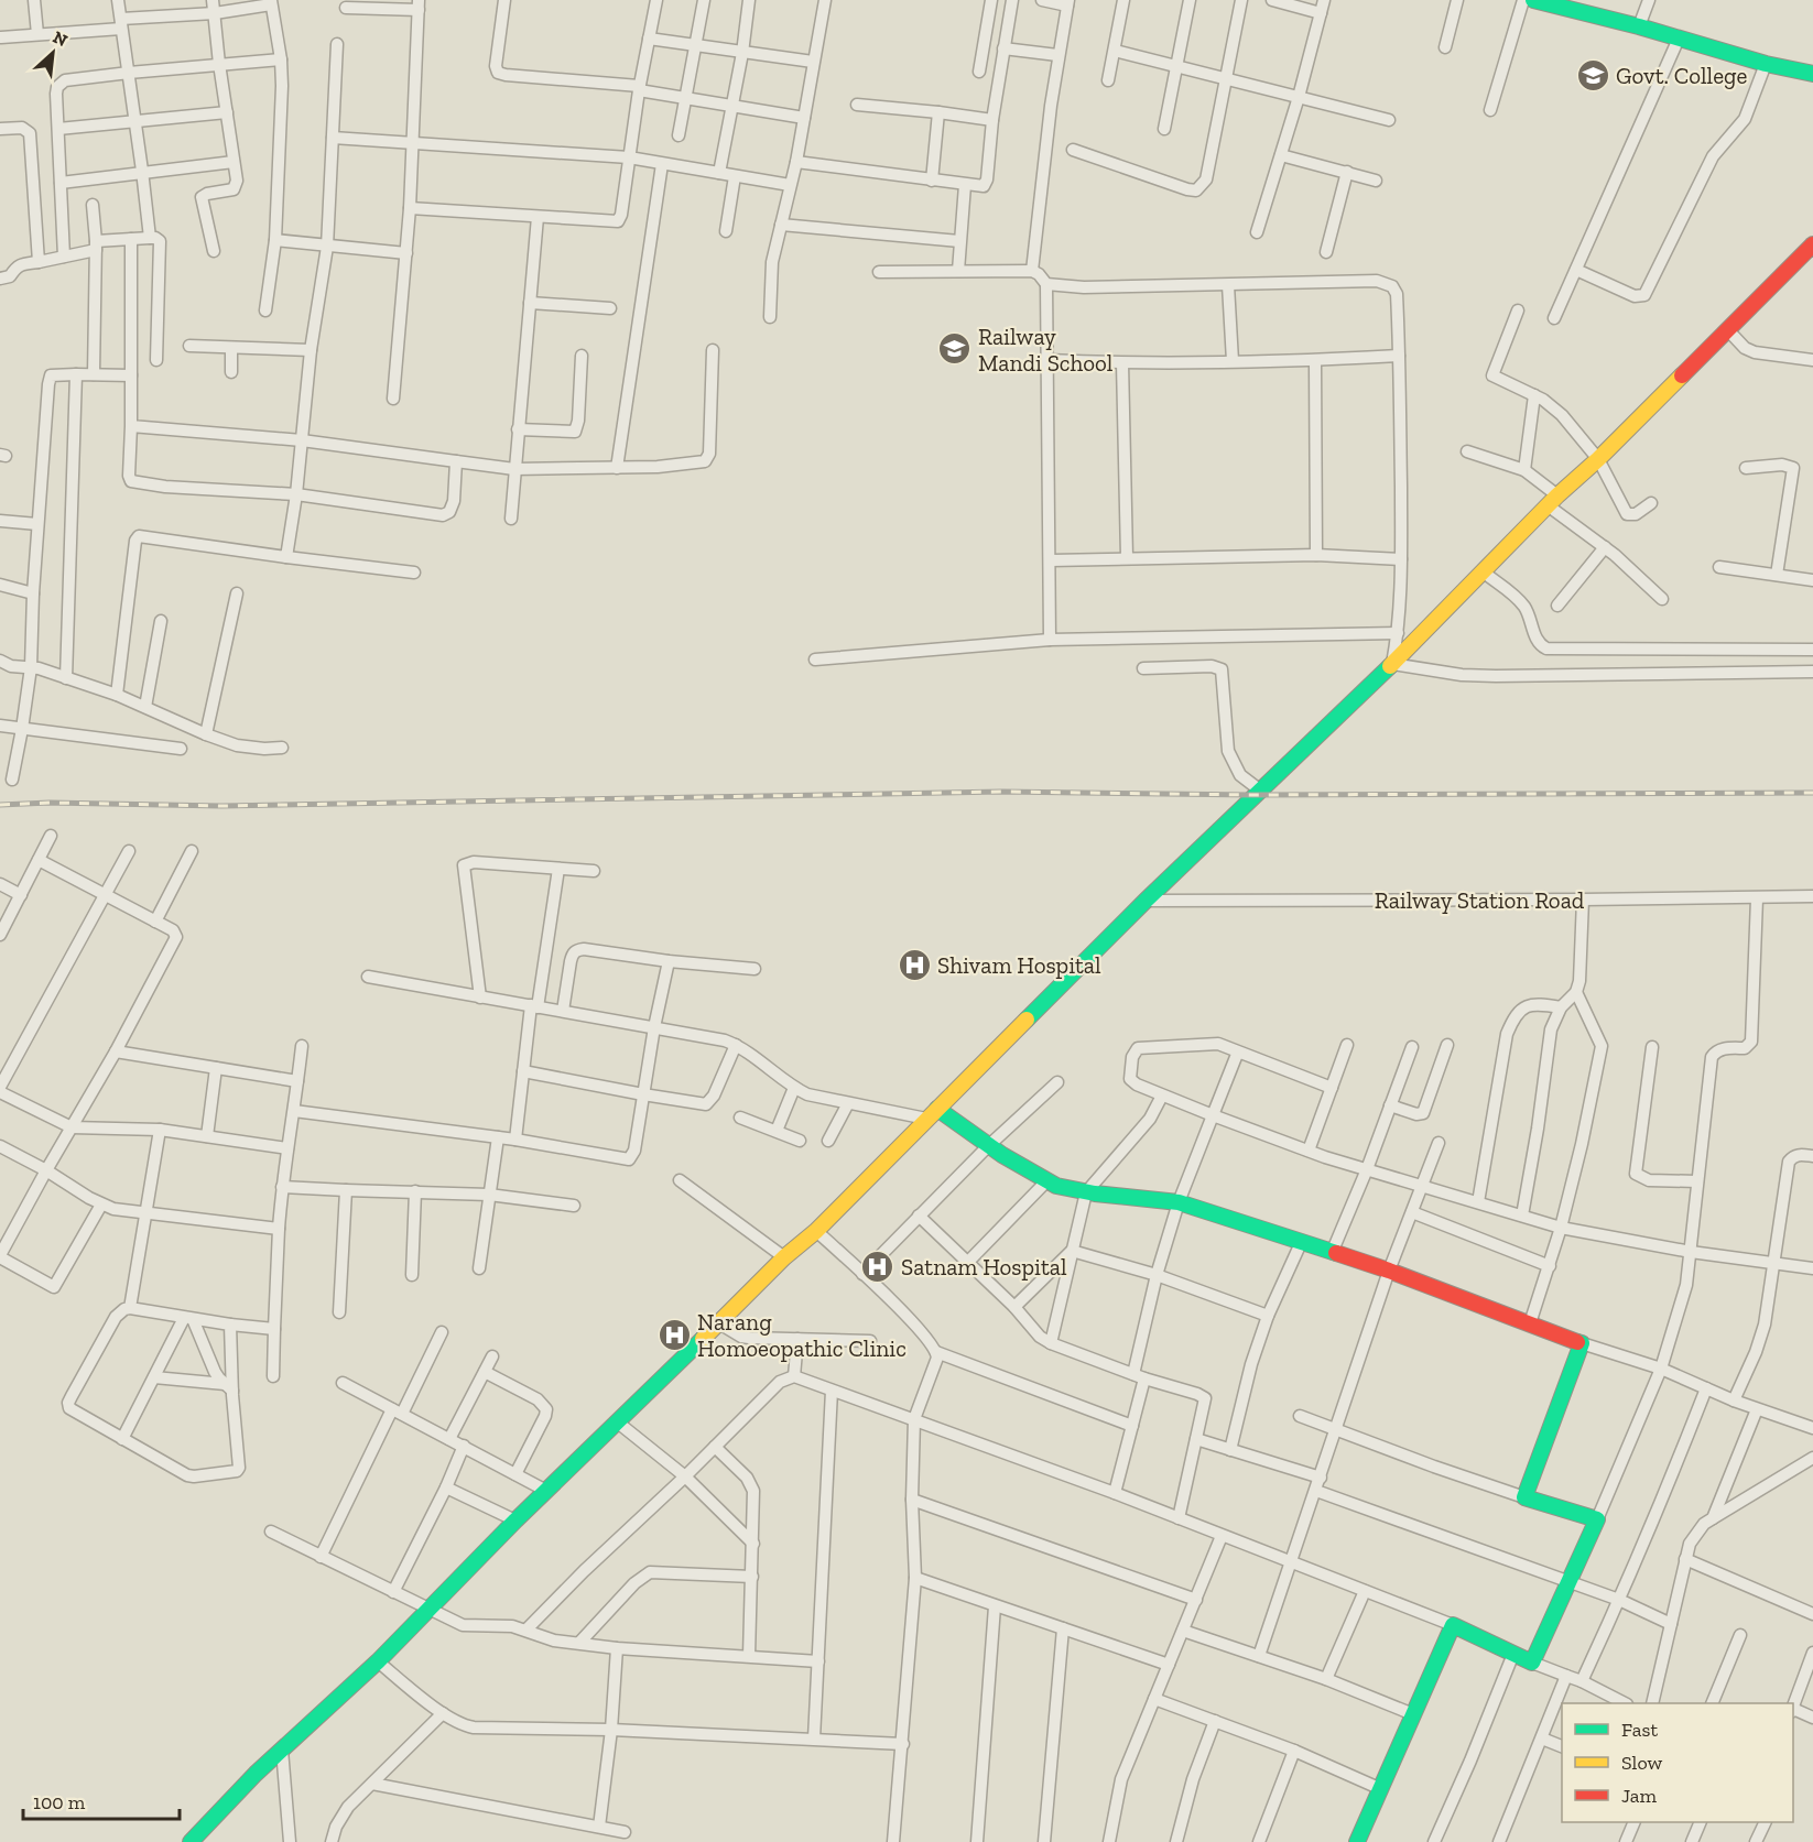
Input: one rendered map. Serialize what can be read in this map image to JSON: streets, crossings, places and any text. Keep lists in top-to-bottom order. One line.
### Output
{"streets":{"street":["Railway Station Road"]},"places":{"school or university":["Govt. College","Railway Mandi School"],"hospital":["Shivam Hospital","Satnam Hospital","Narang Homoeopathic Clinic"]},"legend":["Fast","Slow","Jam"],"scale_bar":"100 m","north":"top right"}
